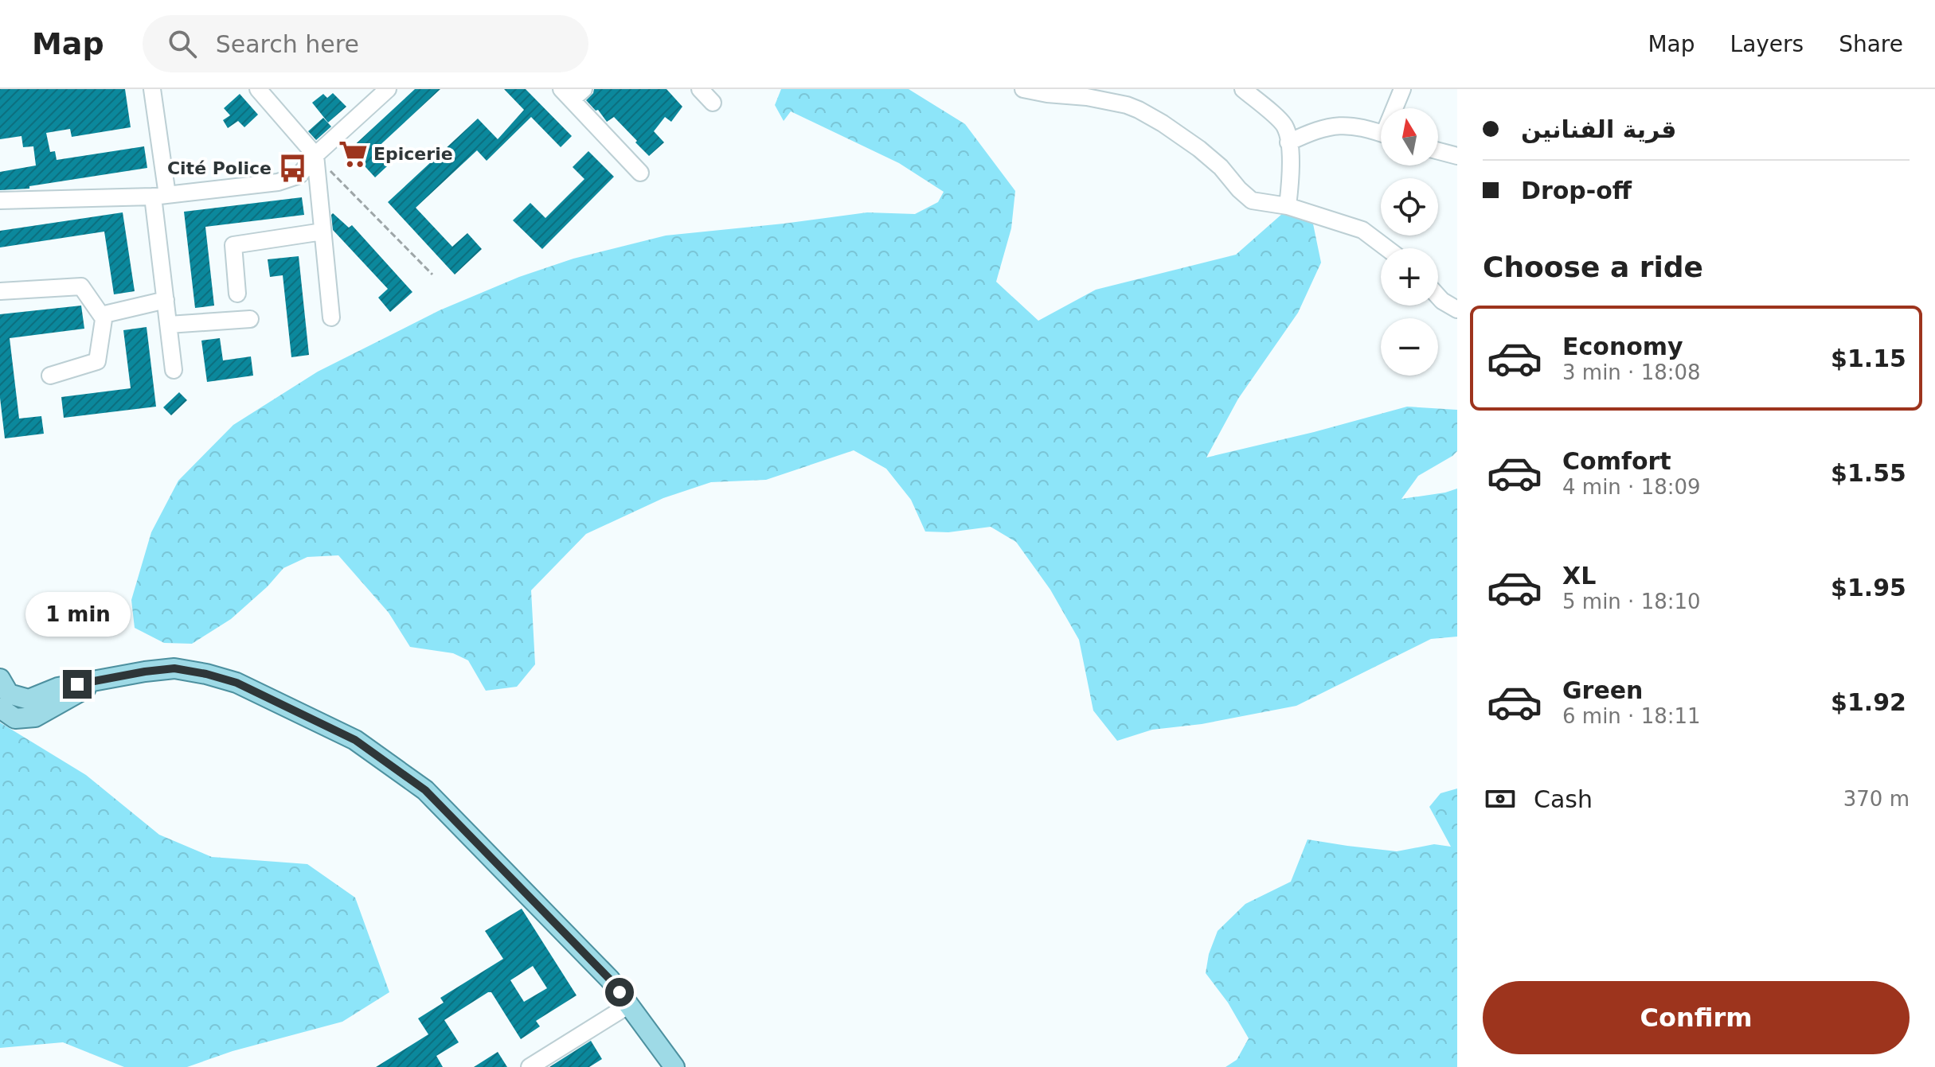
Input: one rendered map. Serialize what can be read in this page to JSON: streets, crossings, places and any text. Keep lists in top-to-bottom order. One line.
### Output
{"places":{"supermarket":["Epicerie"],"bus stop":["Cité Police"]},"north":"top","page":{"header":"Map","search":"Search here","nav":["Map","Layers","Share"],"banner":["قرية الفنانين","Drop-off"],"map_buttons":["+","−"],"heading":"Choose a ride","list":[{"name":"Economy","note":"3 min · 18:08","value":"$1.15"},{"name":"Comfort","note":"4 min · 18:09","value":"$1.55"},{"name":"XL","note":"5 min · 18:10","value":"$1.95"},{"name":"Green","note":"6 min · 18:11","value":"$1.92"}],"bubble":"1 min","pay":["Cash","370 m"],"buttons":"Confirm"}}
